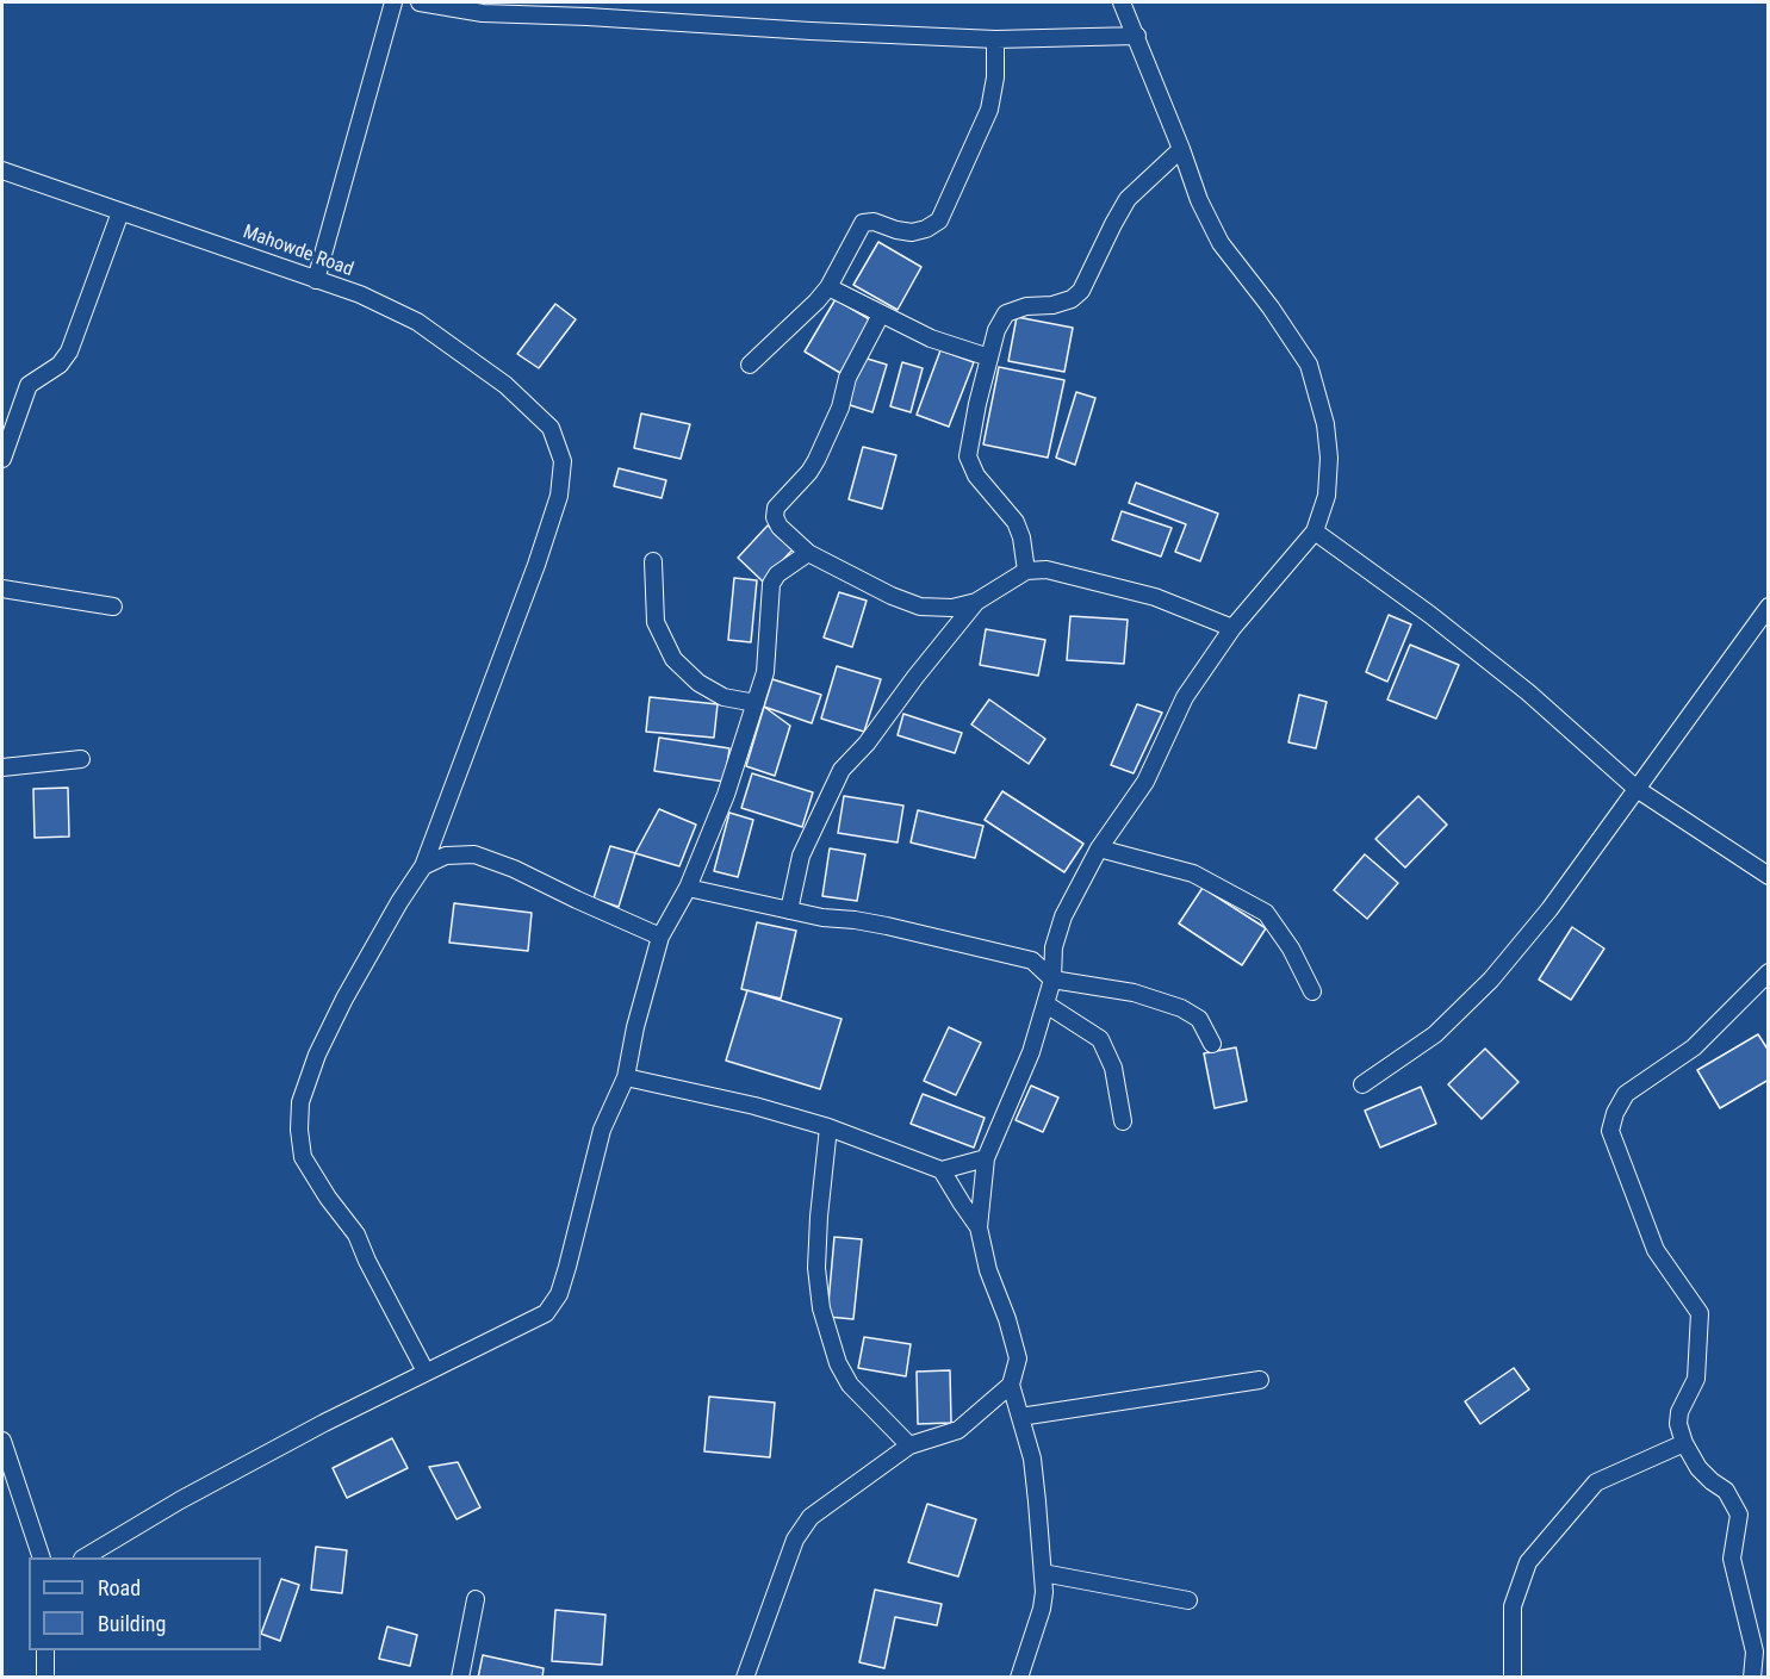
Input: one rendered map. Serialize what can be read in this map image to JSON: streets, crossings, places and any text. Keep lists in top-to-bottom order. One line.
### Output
{"streets":{"street":["Mahowde Road"]},"legend":["Road","Building"]}
